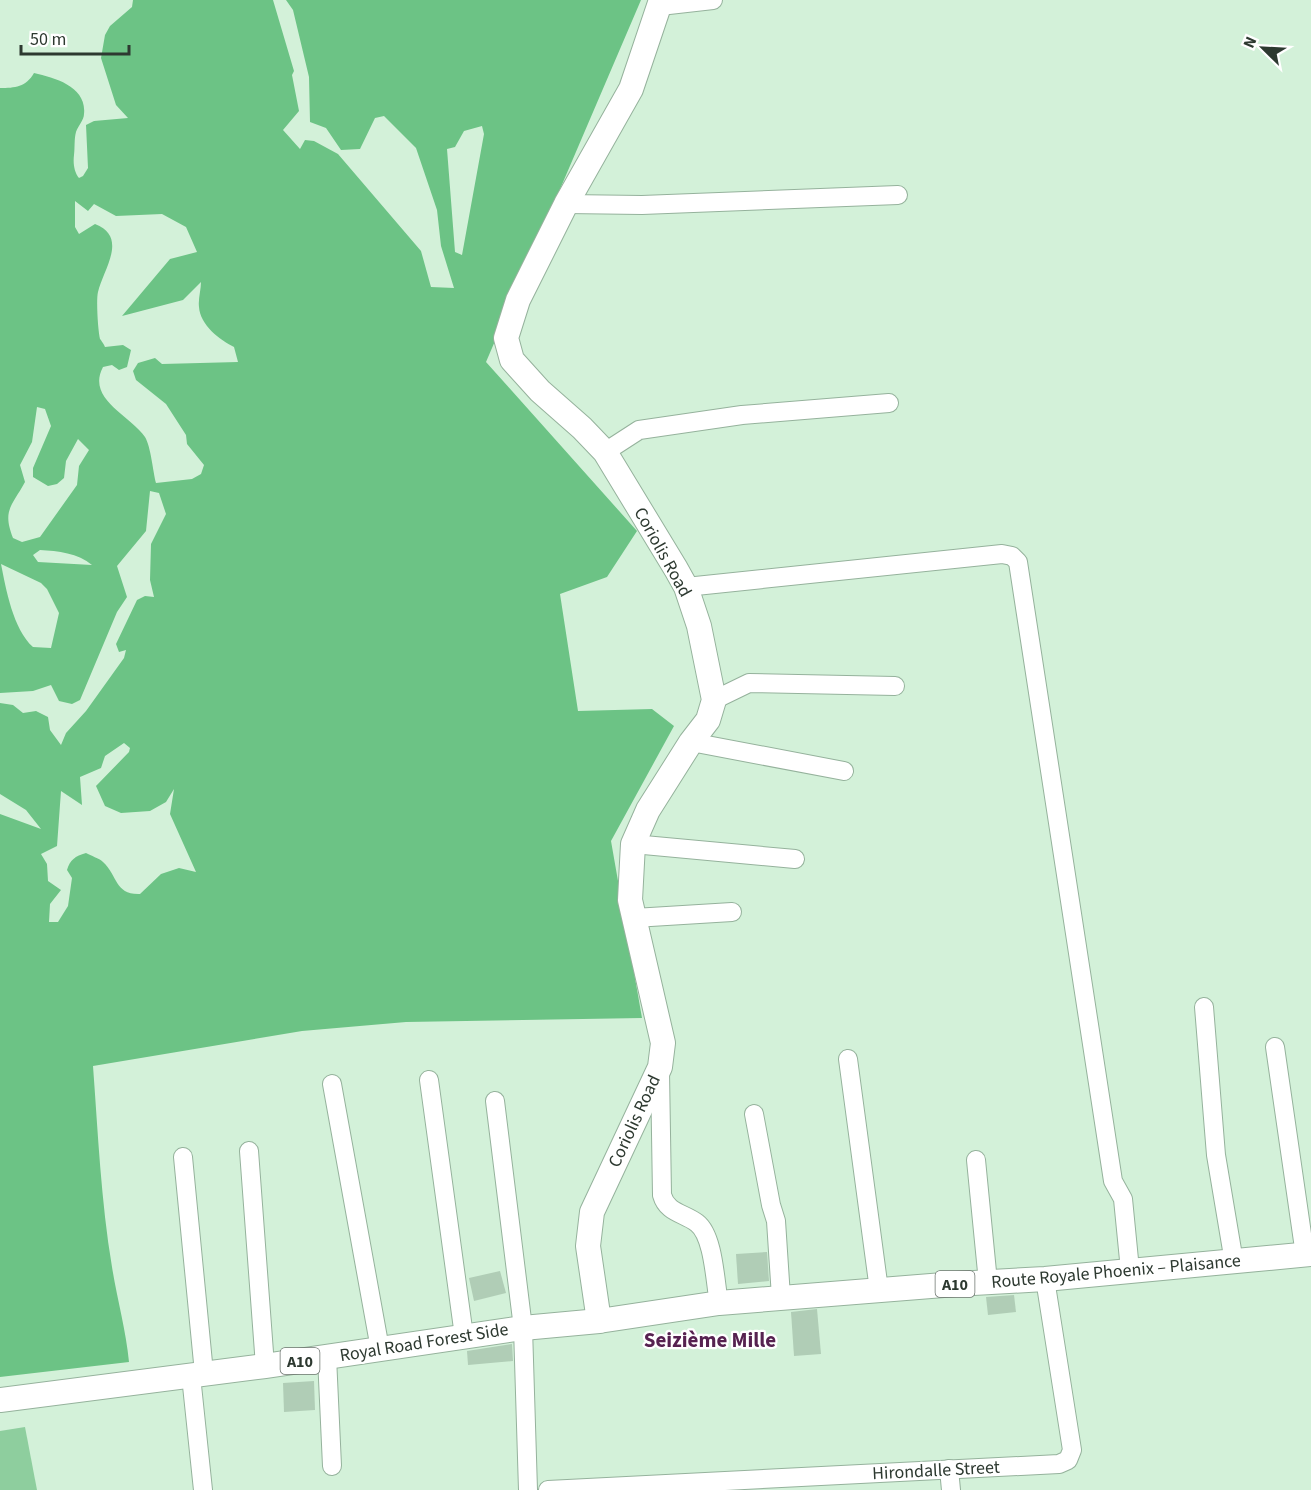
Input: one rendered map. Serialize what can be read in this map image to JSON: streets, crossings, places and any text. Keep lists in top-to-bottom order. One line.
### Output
{"streets":{"main road":["Coriolis Road","Route Royale Phoenix – Plaisance","A10","Royal Road Forest Side"],"street":["Hirondalle Street"]},"crossings":[["Coriolis Road","Route Royale Phoenix – Plaisance"],["Coriolis Road","Royal Road Forest Side"],["Route Royale Phoenix – Plaisance","Royal Road Forest Side"],["Route Royale Phoenix – Plaisance","Hirondalle Street"]],"districts":["Seizième Mille"],"scale_bar":"50 m","north":"top left"}
